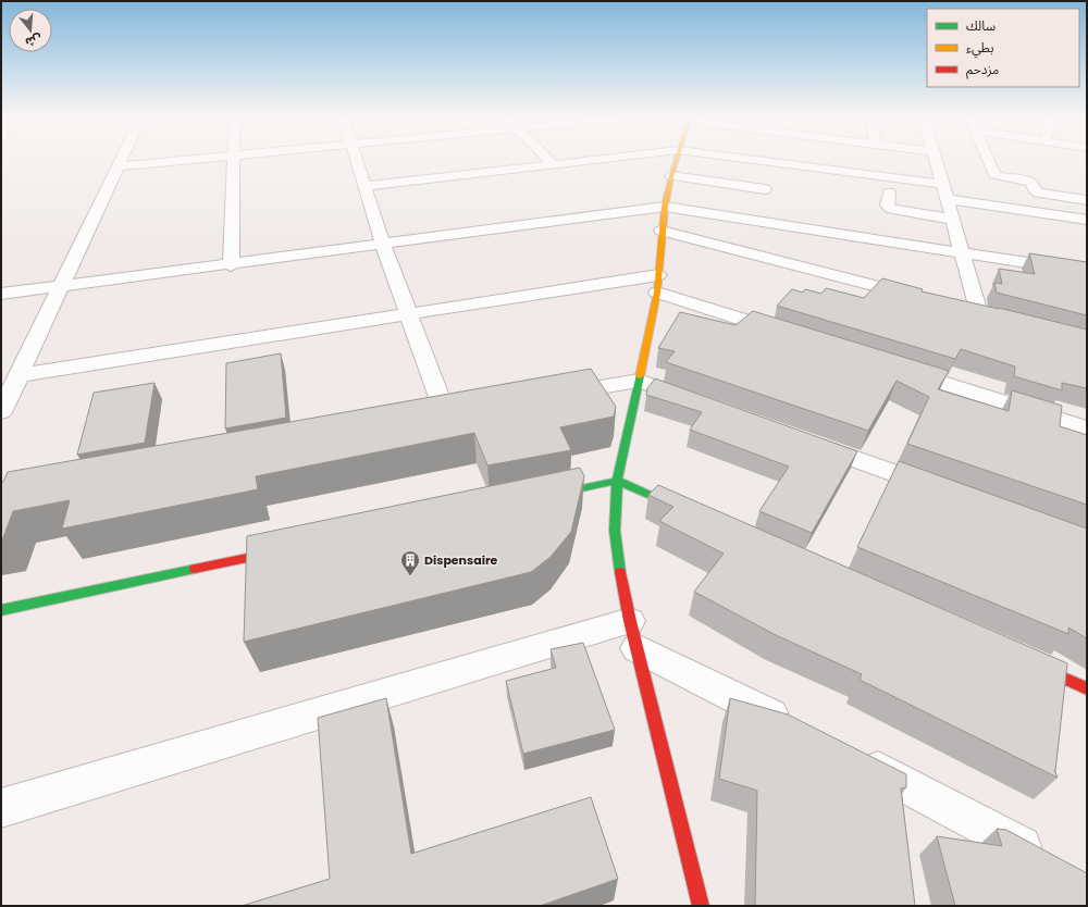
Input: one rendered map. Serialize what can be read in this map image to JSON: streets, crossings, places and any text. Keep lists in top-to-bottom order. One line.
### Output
{"places":{"building":["Dispensaire"]},"legend":["سالك","بطيء","مزدحم"],"north":"bottom"}
